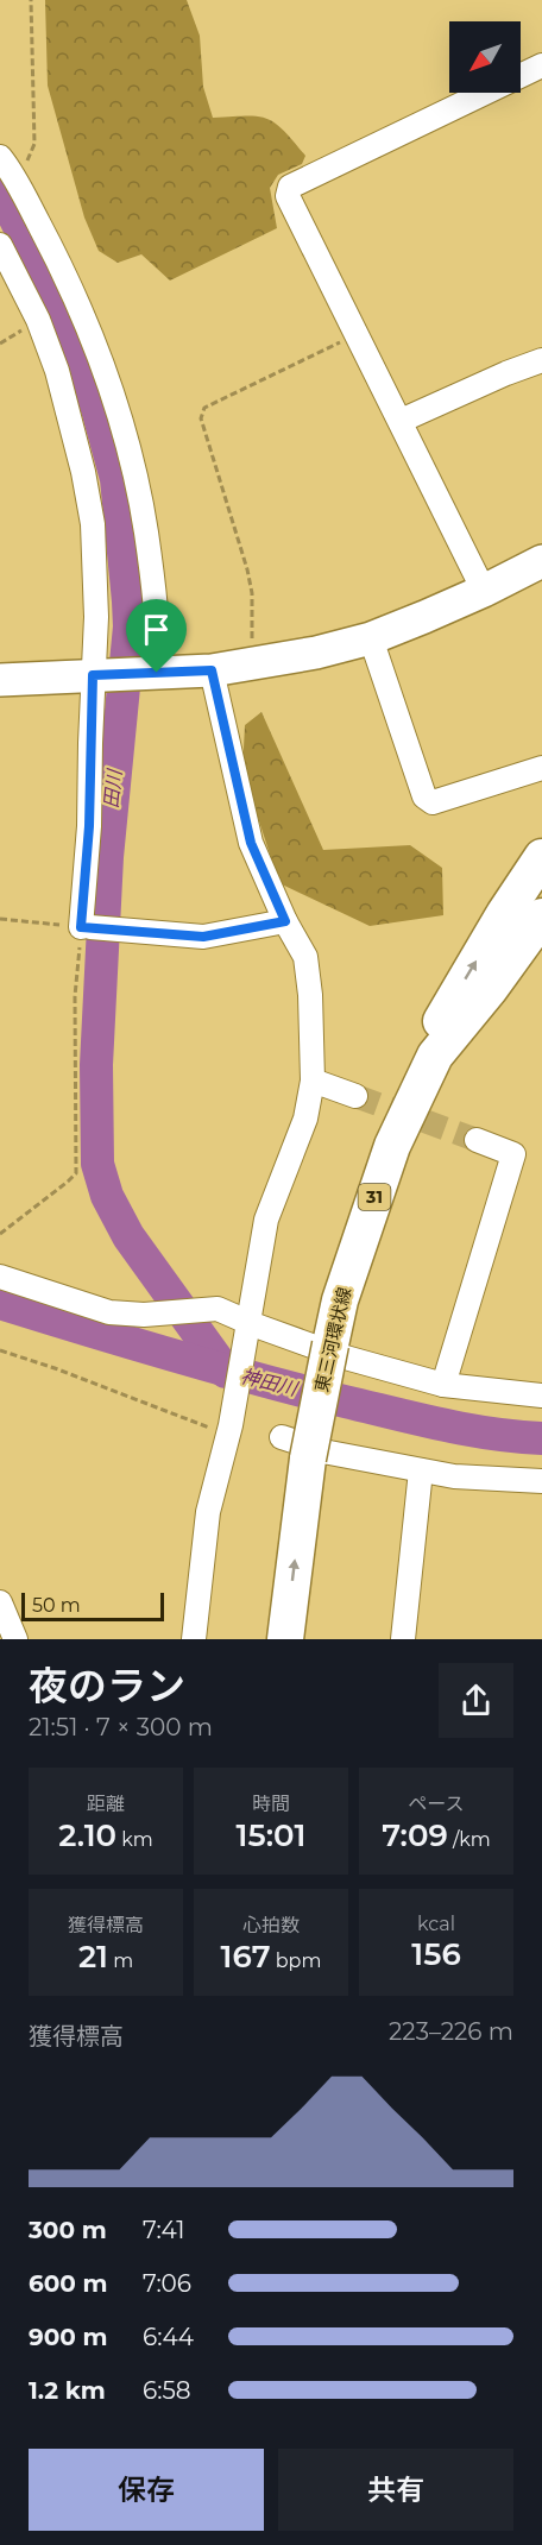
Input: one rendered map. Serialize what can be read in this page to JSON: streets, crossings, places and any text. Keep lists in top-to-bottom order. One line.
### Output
{"streets":{"main road":["31","東三河環状線"]},"water":["田川","神田川"],"scale_bar":"50 m","north":"bottom left","page":{"scale":"50 m","heading":["夜のラン","21:51 · 7 × 300 m"],"stats":[["距離","2.10 km"],["時間","15:01"],["ペース","7:09 /km"],["獲得標高","21 m"],["心拍数","167 bpm"],["kcal","156"]],"chart":["獲得標高","223–226 m"],"list":[{"name":"300 m","note":"7:41"},{"name":"600 m","note":"7:06"},{"name":"900 m","note":"6:44"},{"name":"1.2 km","note":"6:58"}],"buttons":["保存","共有"]}}
